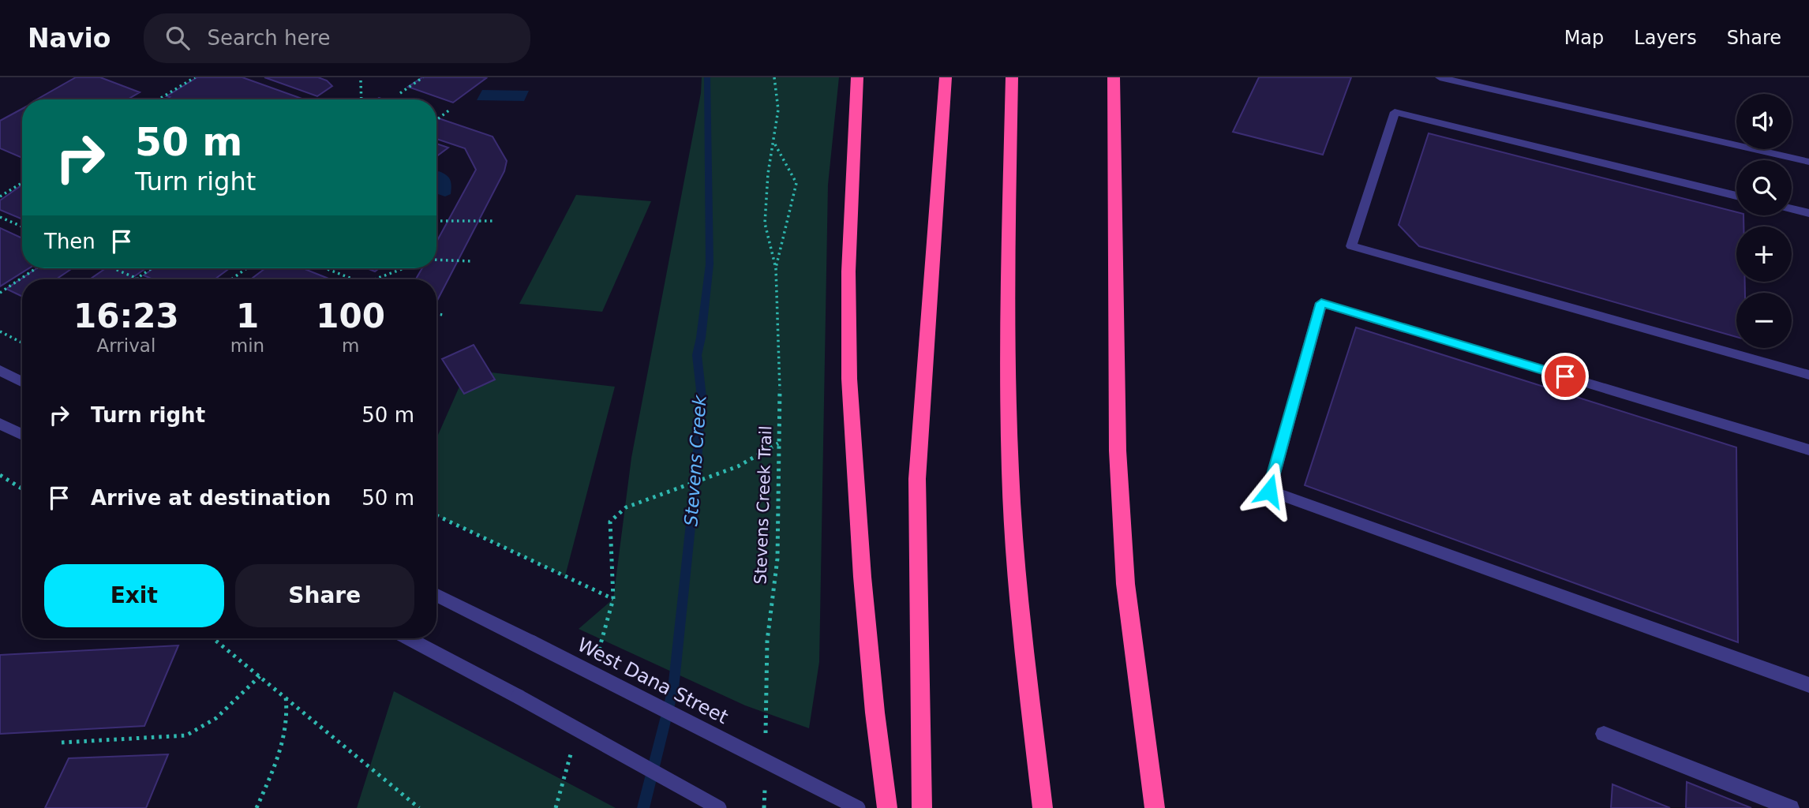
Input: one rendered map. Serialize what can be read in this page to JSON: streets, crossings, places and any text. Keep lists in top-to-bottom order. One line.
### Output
{"streets":{"street":["West Dana Street"],"path":["Stevens Creek Trail"]},"water":["Stevens Creek"],"page":{"header":"Navio","search":"Search here","nav":["Map","Layers","Share"],"map_buttons":["+","−"],"turn":["50 m","Turn right"],"then":"Then","eta":["16:23","Arrival","1","min","100","m"],"list":[{"name":"Turn right","value":"50 m"},{"name":"Arrive at destination","value":"50 m"}],"buttons":["Exit","Share"]}}
